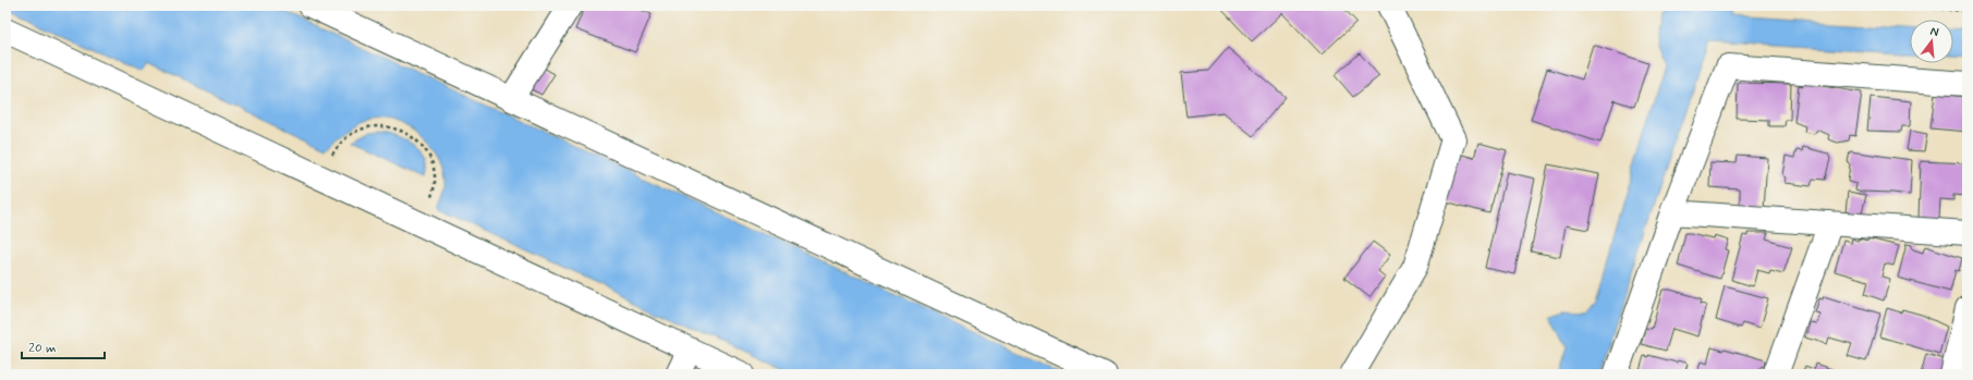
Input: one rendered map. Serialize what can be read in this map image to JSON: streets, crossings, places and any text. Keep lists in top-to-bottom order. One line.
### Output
{"scale_bar":"20 m","north":"top"}
